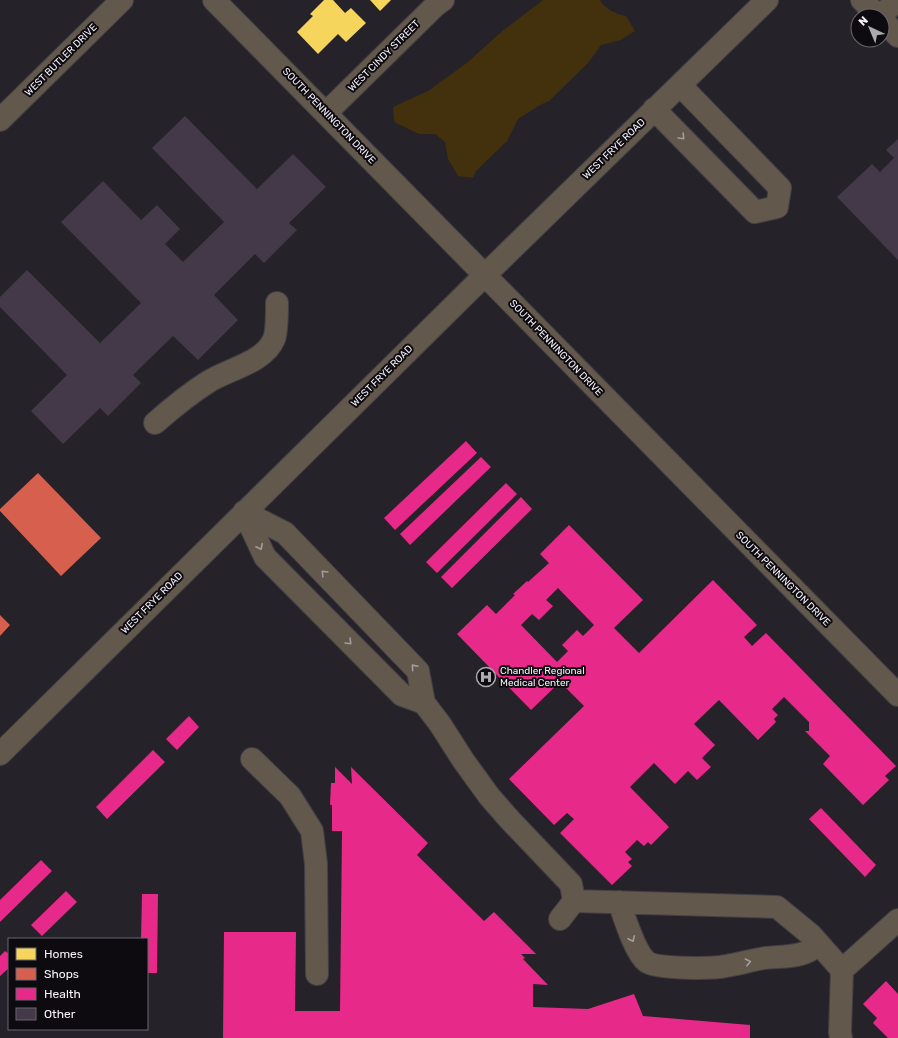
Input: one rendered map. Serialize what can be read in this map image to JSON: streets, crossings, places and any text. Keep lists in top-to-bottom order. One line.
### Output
{"streets":{"street":["WEST CINDY STREET","WEST BUTLER DRIVE","SOUTH PENNINGTON DRIVE","WEST FRYE ROAD"]},"crossings":[["WEST CINDY STREET","SOUTH PENNINGTON DRIVE"],["SOUTH PENNINGTON DRIVE","WEST FRYE ROAD"]],"places":{"hospital":["Chandler Regional Medical Center"]},"legend":["Homes","Shops","Health","Other"],"north":"top left"}
